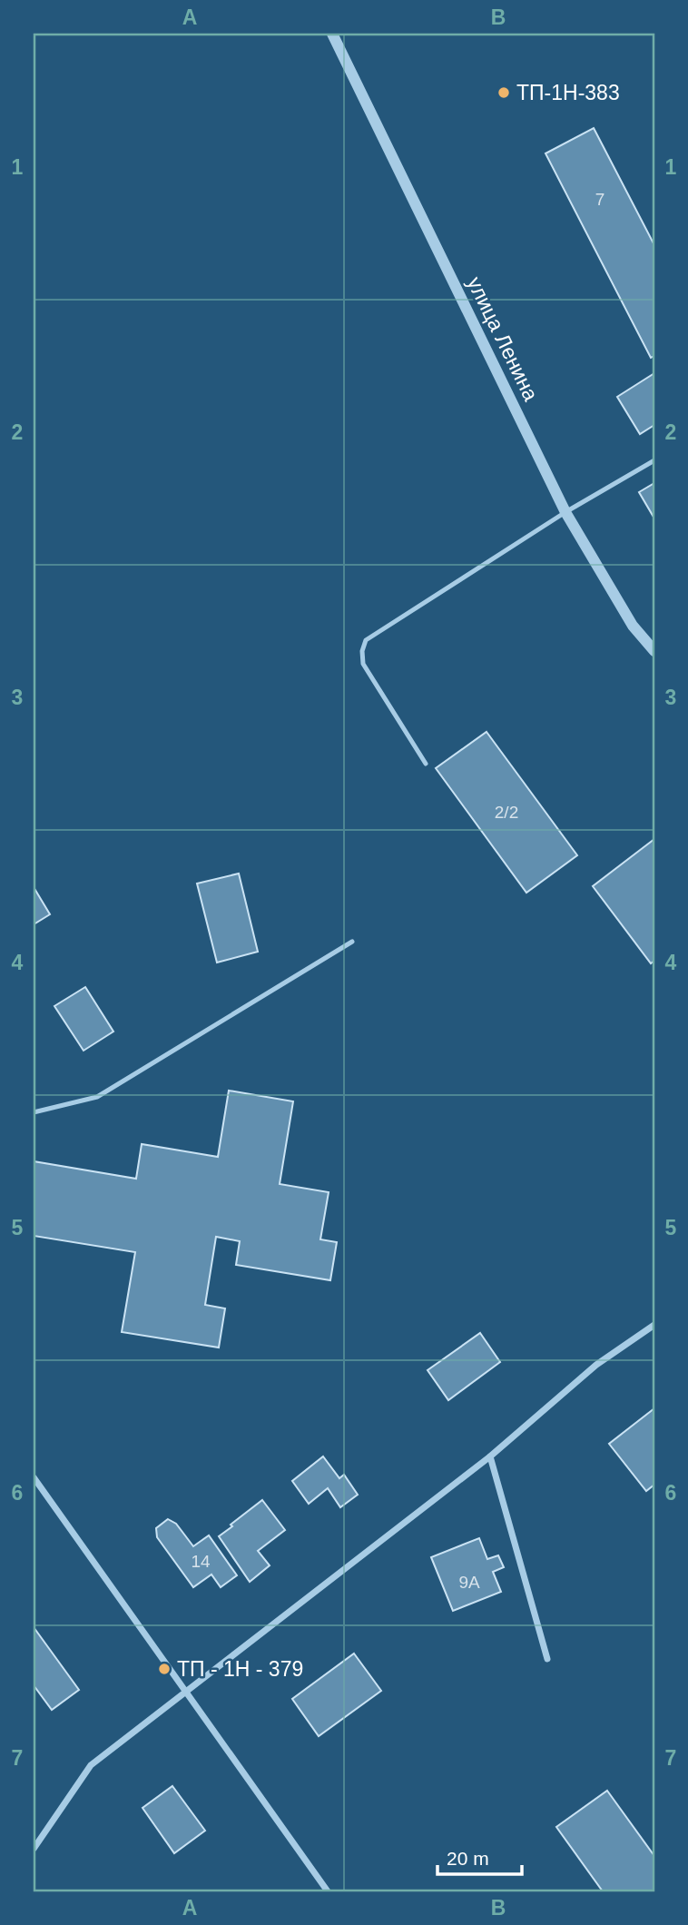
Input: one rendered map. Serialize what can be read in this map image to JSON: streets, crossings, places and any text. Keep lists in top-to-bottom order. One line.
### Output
{"streets":{"street":["улица Ленина"]},"places":["ТП-1Н-383","ТП - 1Н - 379"],"house_numbers":["7","2/2","14","9А"],"scale_bar":"20 m","grid":{"columns":["A","B"],"rows":["1","2","3","4","5","6","7"]}}
